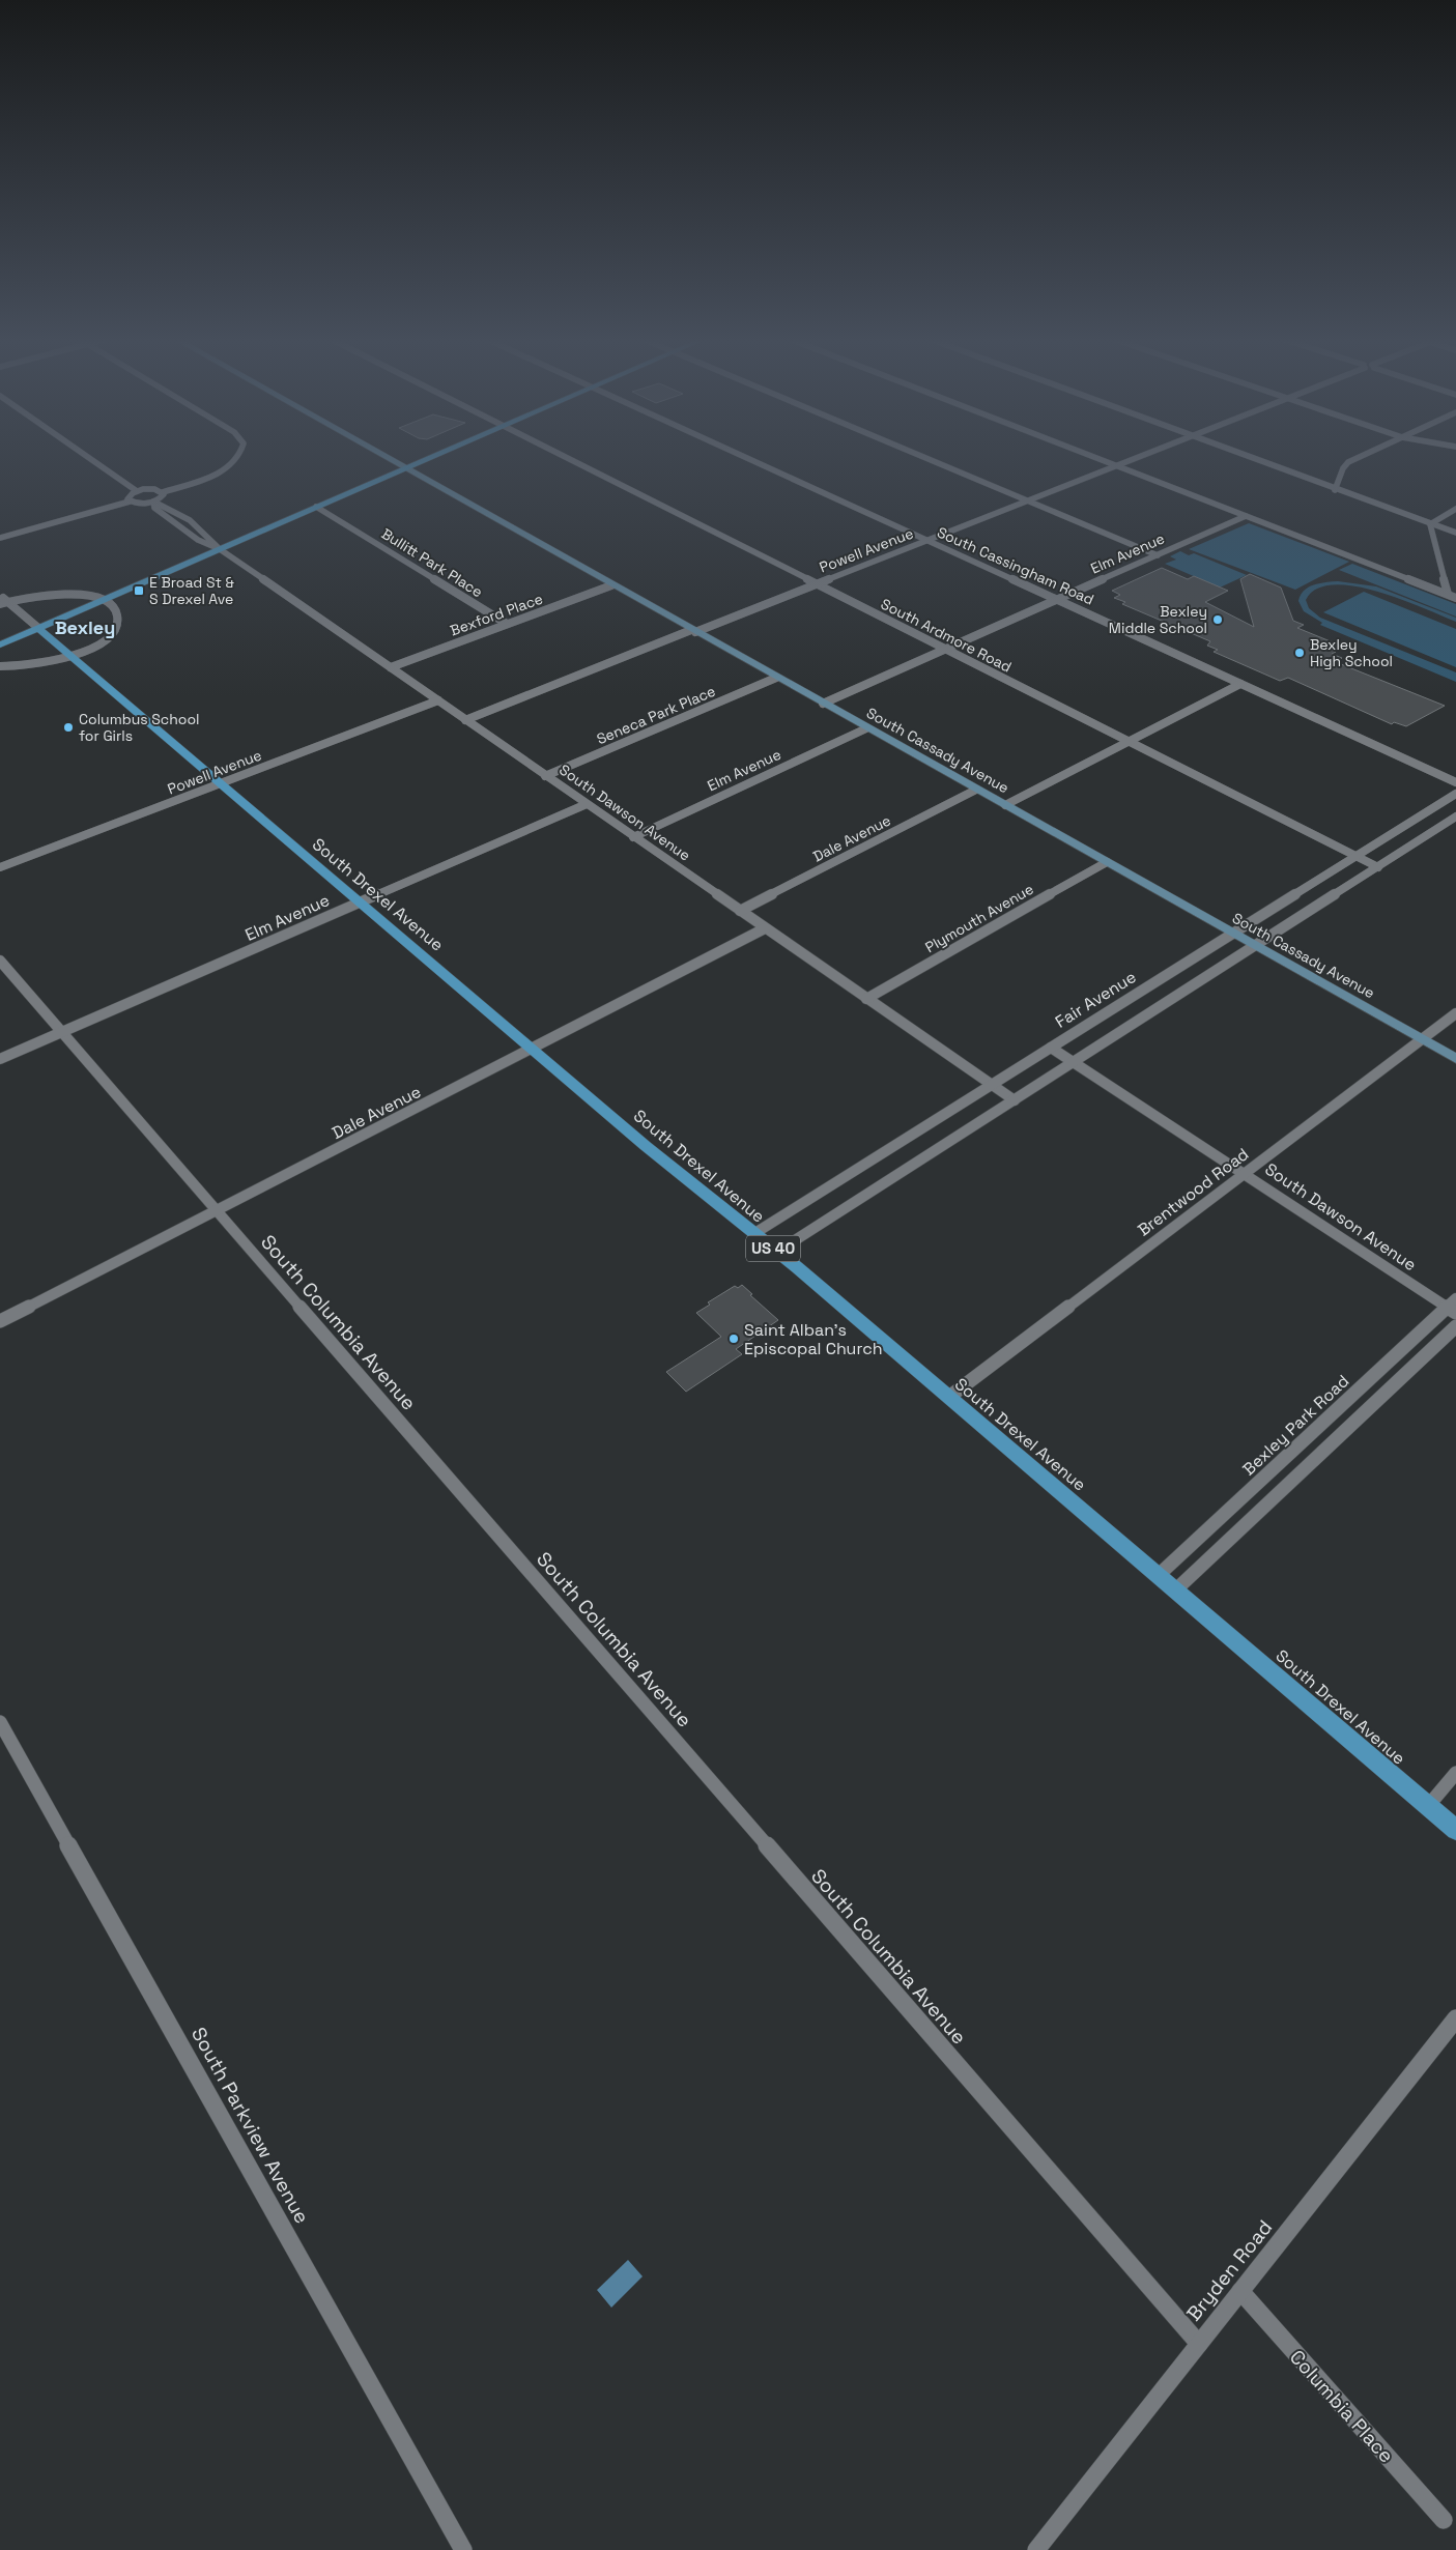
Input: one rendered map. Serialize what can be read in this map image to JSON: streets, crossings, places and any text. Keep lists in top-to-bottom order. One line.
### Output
{"streets":{"main road":["South Drexel Avenue","US 40"],"street":["Powell Avenue","Elm Avenue","Bullitt Park Place","South Cassingham Road","Bexford Place","South Ardmore Road","Seneca Park Place","South Cassady Avenue","South Dawson Avenue","Dale Avenue","Plymouth Avenue","Fair Avenue","Brentwood Road","South Columbia Avenue","Bexley Park Road","South Parkview Avenue","Bryden Road","Columbia Place"]},"crossings":[["Powell Avenue","South Cassingham Road"],["Powell Avenue","South Ardmore Road"],["Powell Avenue","South Cassady Avenue"],["Powell Avenue","South Dawson Avenue"],["Powell Avenue","South Drexel Avenue"],["Elm Avenue","South Cassingham Road"],["Elm Avenue","South Ardmore Road"],["Elm Avenue","South Cassady Avenue"],["Elm Avenue","South Dawson Avenue"],["Elm Avenue","South Drexel Avenue"],["Elm Avenue","South Columbia Avenue"],["Bullitt Park Place","Bexford Place"],["Bexford Place","South Cassady Avenue"],["Bexford Place","South Dawson Avenue"],["South Ardmore Road","Fair Avenue"],["Seneca Park Place","South Cassady Avenue"],["Seneca Park Place","South Dawson Avenue"],["South Cassady Avenue","Dale Avenue"],["South Cassady Avenue","Plymouth Avenue"],["South Cassady Avenue","Fair Avenue"],["South Cassady Avenue","Brentwood Road"],["South Dawson Avenue","Dale Avenue"],["South Dawson Avenue","Plymouth Avenue"],["South Dawson Avenue","Fair Avenue"],["South Dawson Avenue","Brentwood Road"],["South Dawson Avenue","Bexley Park Road"],["Dale Avenue","South Drexel Avenue"],["Dale Avenue","South Columbia Avenue"],["South Drexel Avenue","Fair Avenue"],["South Drexel Avenue","Brentwood Road"],["South Drexel Avenue","Bexley Park Road"],["South Columbia Avenue","Bryden Road"],["Bryden Road","Columbia Place"]],"districts":["Bexley"],"places":{"transit":["E Broad St & S Drexel Ave"],"other":["Bexley Middle School","Bexley High School","Columbus School for Girls","Saint Alban's Episcopal Church"]}}
